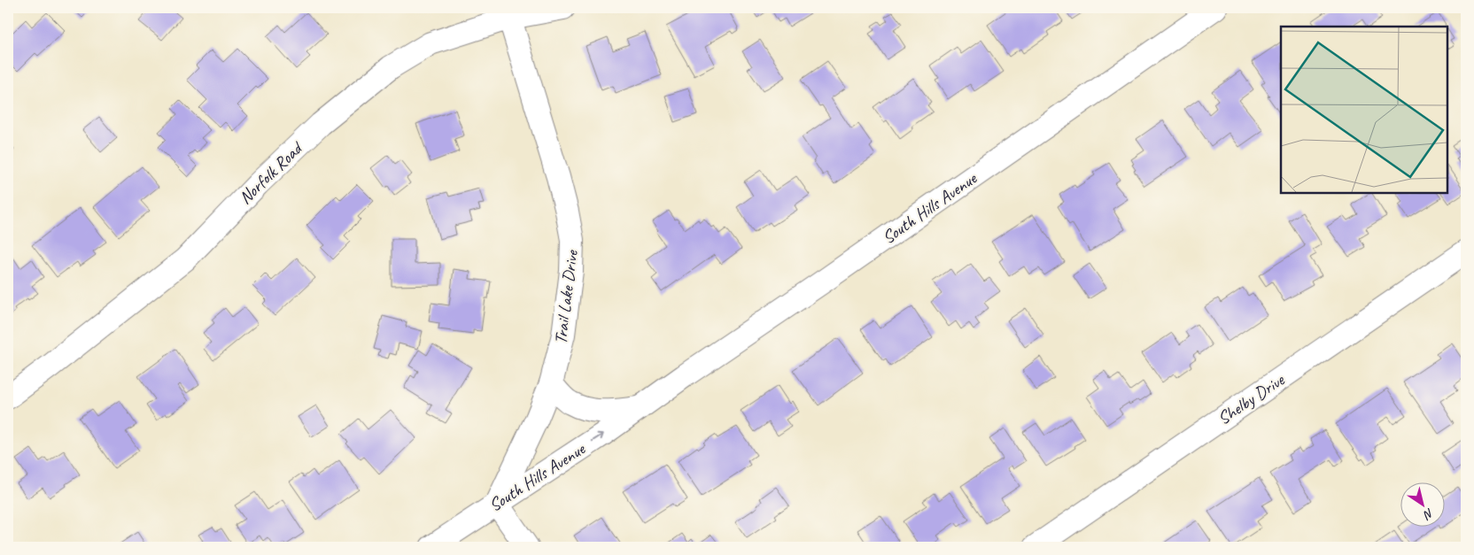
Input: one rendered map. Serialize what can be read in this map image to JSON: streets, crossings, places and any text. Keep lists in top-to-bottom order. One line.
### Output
{"streets":{"street":["Norfolk Road","South Hills Avenue","Trail Lake Drive","Shelby Drive"]},"crossings":[["Norfolk Road","Trail Lake Drive"],["South Hills Avenue","Trail Lake Drive"]],"north":"bottom right"}
